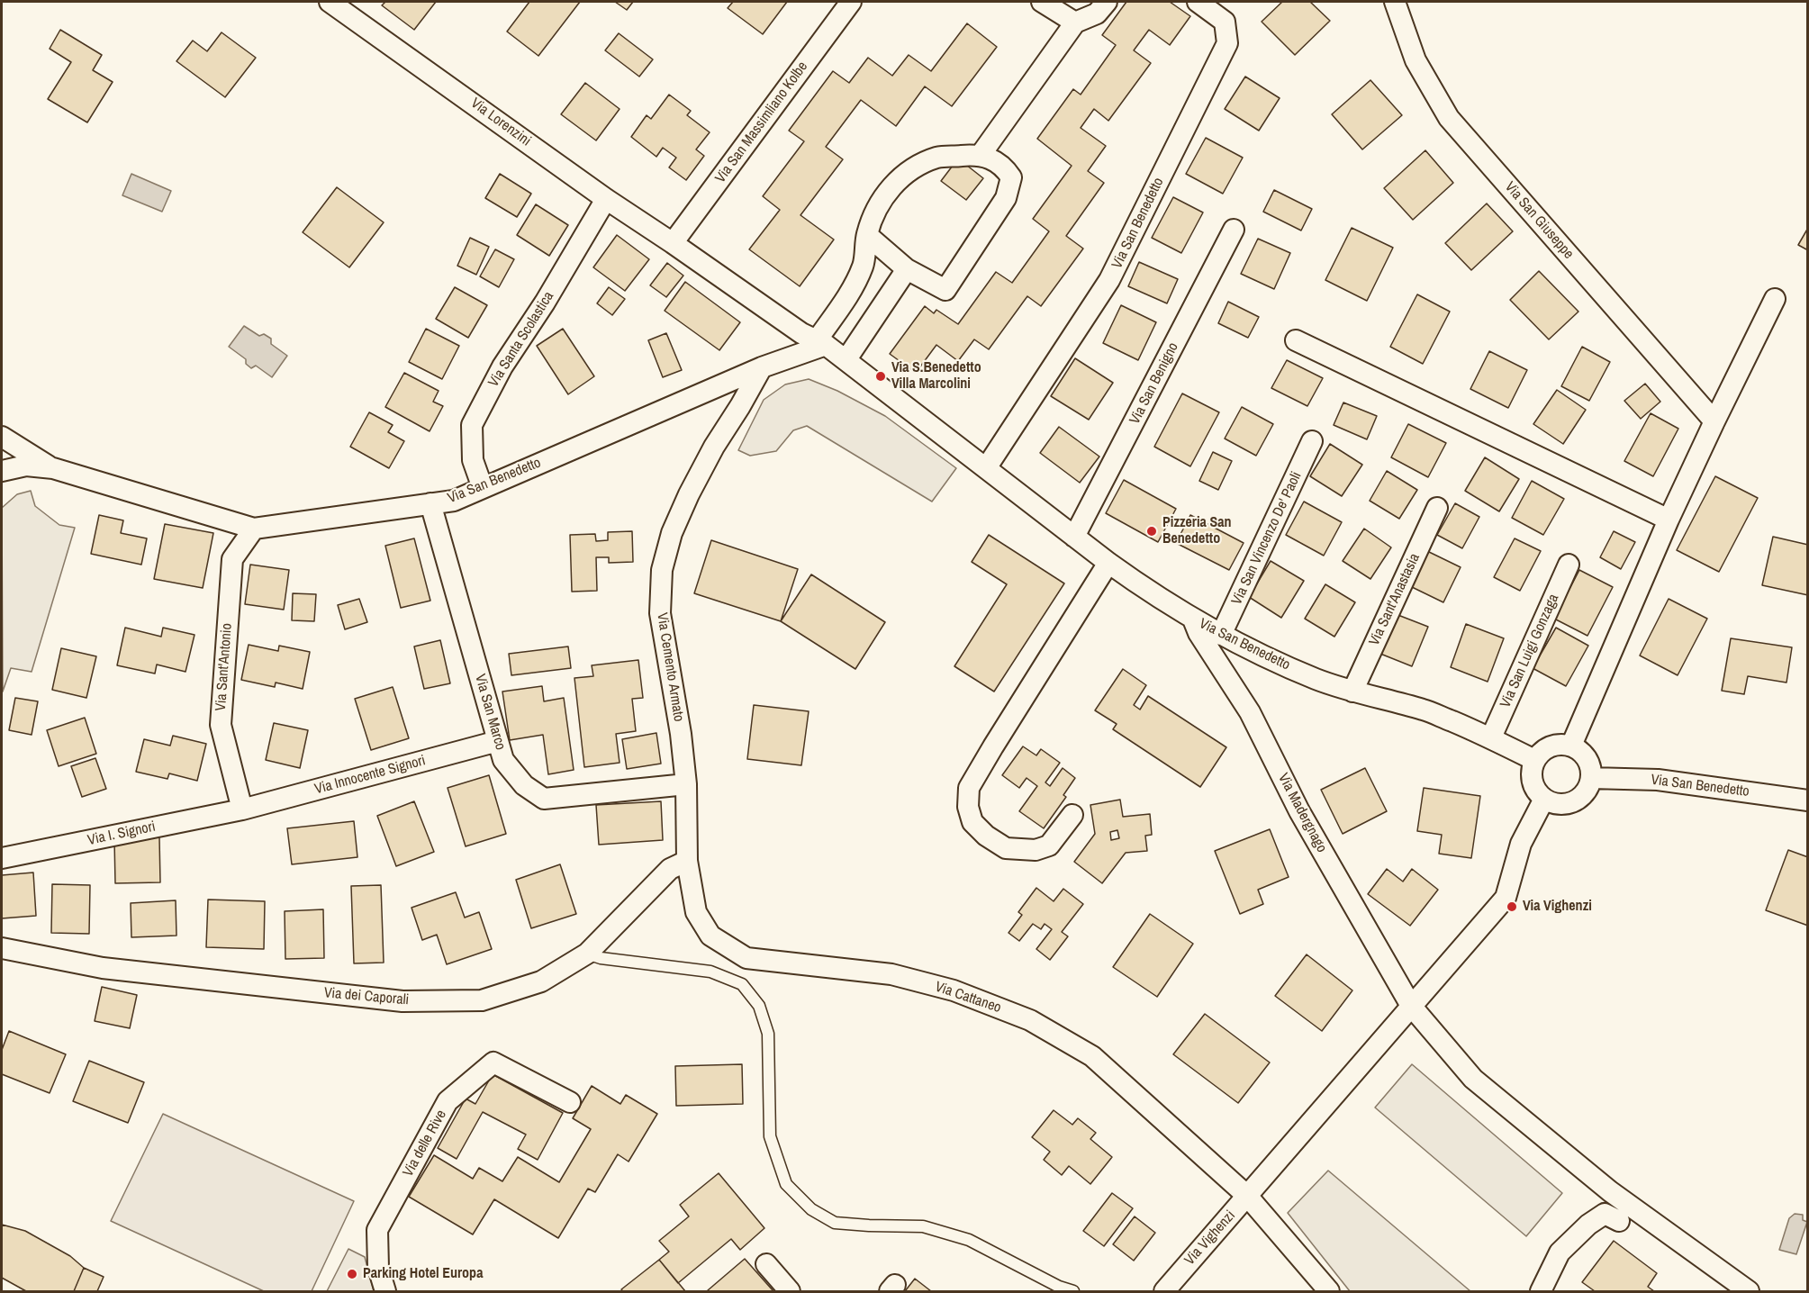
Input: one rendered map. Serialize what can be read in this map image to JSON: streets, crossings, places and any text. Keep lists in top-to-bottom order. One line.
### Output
{"streets":{"street":["Via Lorenzini","Via San Massimliano Kolbe","Via San Giuseppe","Via San Benedetto","Via Santa Scolastica","Via San Benigno","Via San Vincenzo De' Paoli","Via Sant'Anastasia","Via San Luigi Gonzaga","Via Sant'Antonio","Via Cemento Armato","Via San Marco","Via Innocente Signori","Via Madergnago","Via I. Signori","Via dei Caporali","Via Cattaneo","Via delle Rive","Via Vighenzi"]},"crossings":[["Via Lorenzini","Via San Massimliano Kolbe"],["Via Lorenzini","Via San Benedetto"],["Via Lorenzini","Via Santa Scolastica"],["Via San Benedetto","Via Santa Scolastica"],["Via San Benedetto","Via San Benigno"],["Via San Benedetto","Via San Vincenzo De' Paoli"],["Via San Benedetto","Via Sant'Anastasia"],["Via San Benedetto","Via San Luigi Gonzaga"],["Via San Benedetto","Via Sant'Antonio"],["Via San Benedetto","Via Cemento Armato"],["Via San Benedetto","Via San Marco"],["Via San Benedetto","Via Madergnago"],["Via San Benedetto","Via Vighenzi"],["Via Sant'Antonio","Via Innocente Signori"],["Via Sant'Antonio","Via I. Signori"],["Via Cemento Armato","Via San Marco"],["Via Cemento Armato","Via dei Caporali"],["Via Cemento Armato","Via Cattaneo"],["Via San Marco","Via Innocente Signori"],["Via Innocente Signori","Via I. Signori"],["Via Madergnago","Via Vighenzi"],["Via dei Caporali","Via Cattaneo"],["Via Cattaneo","Via Vighenzi"]],"places":["Via S.Benedetto Villa Marcolini","Pizzeria San Benedetto","Via Vighenzi","Parking Hotel Europa"]}
